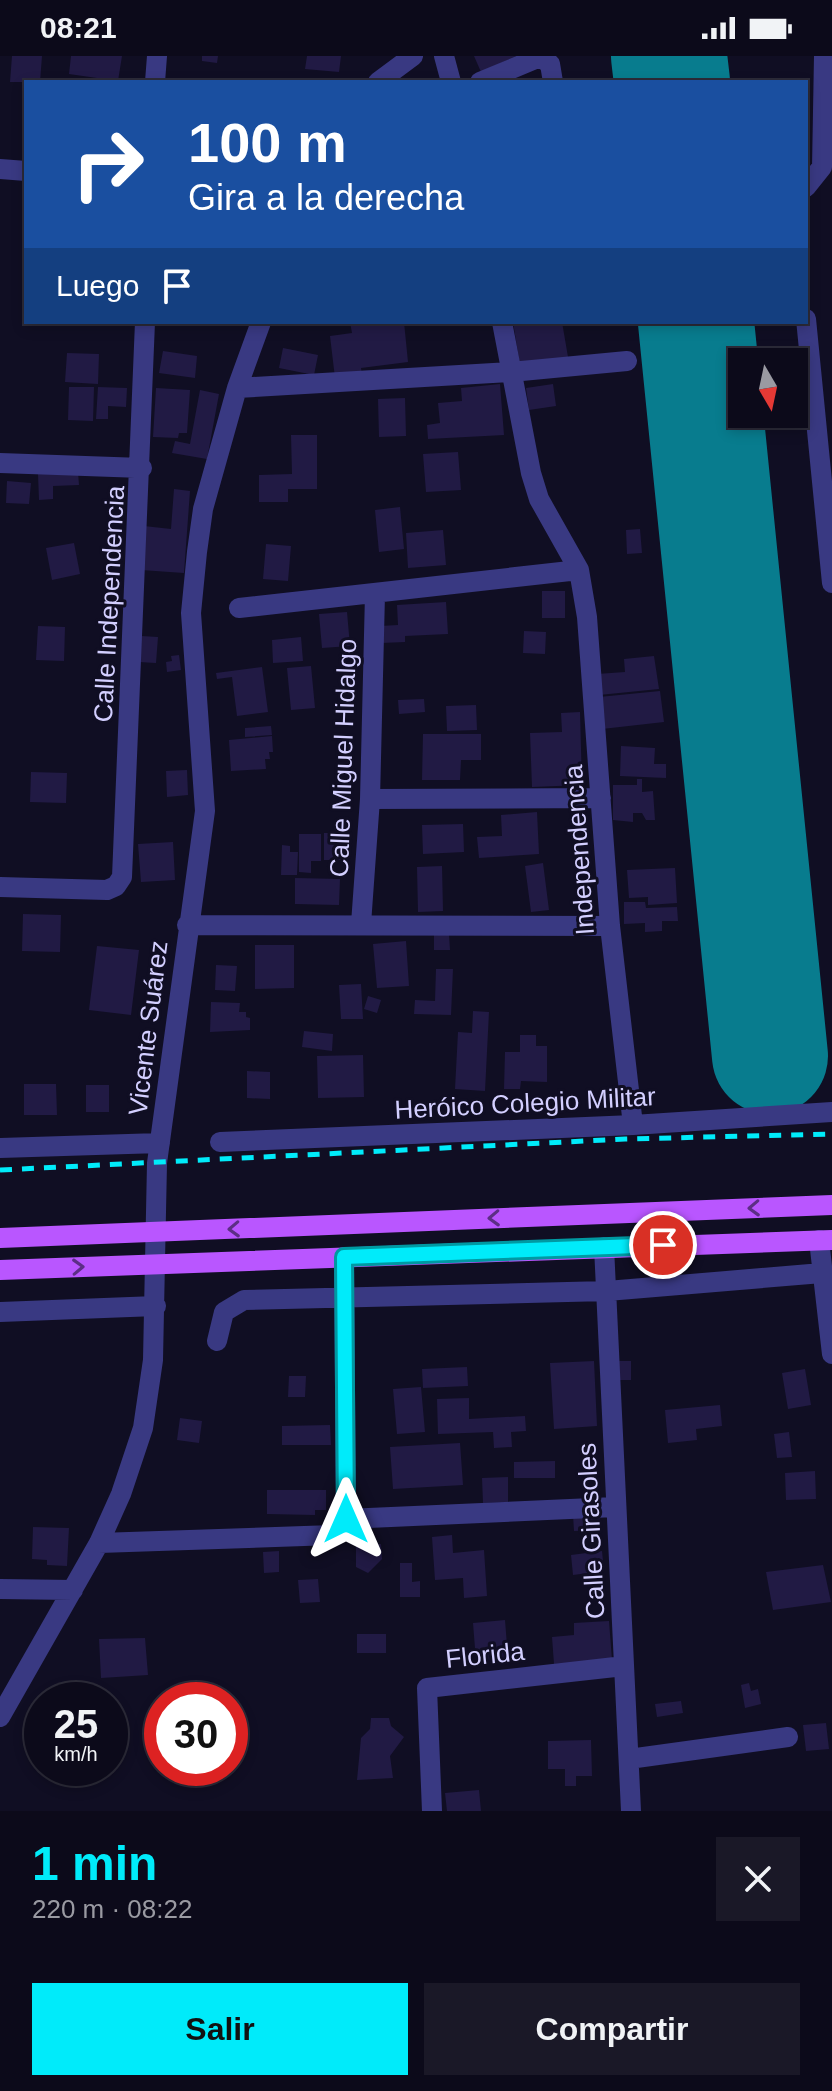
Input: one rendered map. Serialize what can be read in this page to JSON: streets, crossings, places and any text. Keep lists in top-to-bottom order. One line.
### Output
{"streets":{"street":["Calle Independencia","Calle Miguel Hidalgo","Independencia","Vicente Suárez","Heróico Colegio Militar","Calle Girasoles","Florida"]},"crossings":[["Independencia","Heróico Colegio Militar"],["Calle Girasoles","Florida"]],"north":"bottom","page":{"status":"08:21","turn":["100 m","Gira a la derecha"],"then":"Luego","speed":"25 km/h","limit":"30","heading":["1 min","220 m · 08:22"],"buttons":["Salir","Compartir"]}}
